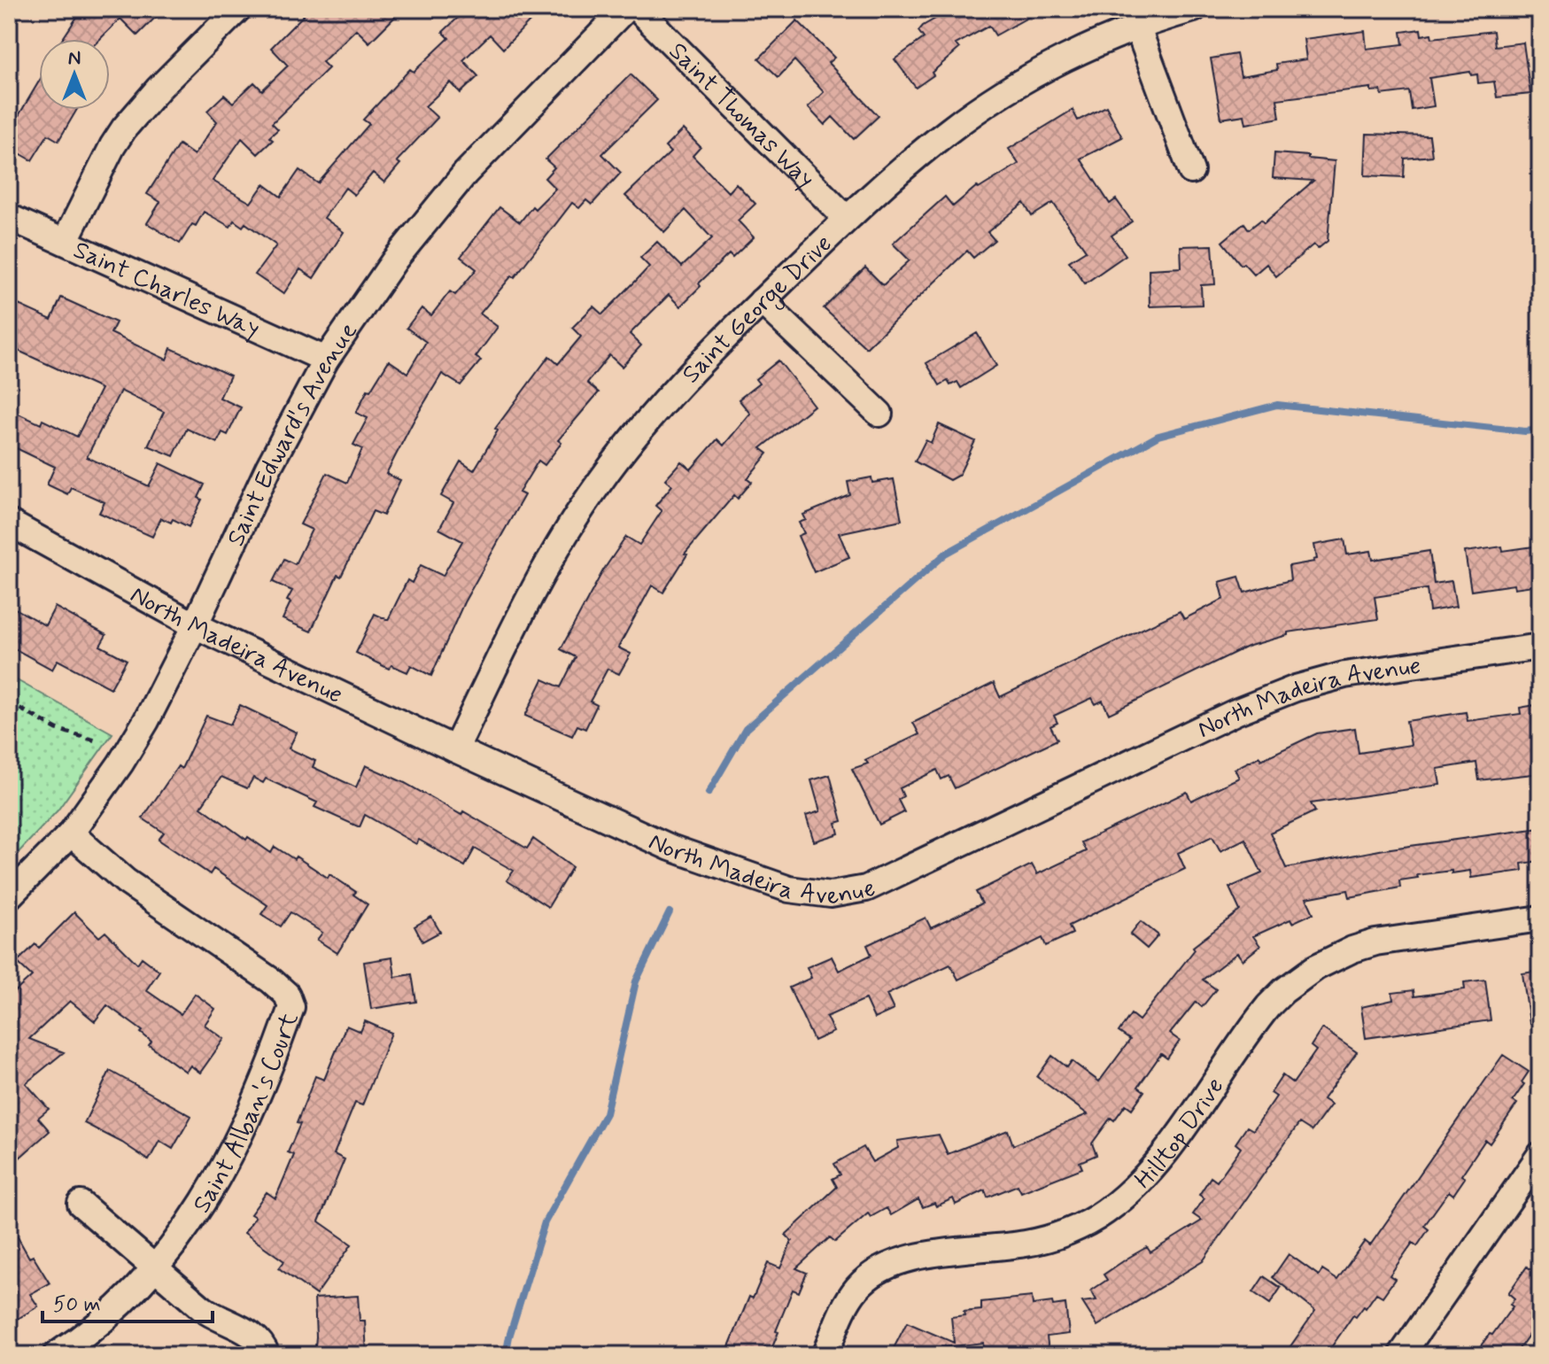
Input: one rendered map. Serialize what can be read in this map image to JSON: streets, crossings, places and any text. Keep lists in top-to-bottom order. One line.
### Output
{"streets":{"street":["Saint Thomas Way","Saint Charles Way","Saint George Drive","Saint Edward's Avenue","North Madeira Avenue","Saint Alban's Court","Hilltop Drive"]},"crossings":[["Saint Thomas Way","Saint George Drive"],["Saint Charles Way","Saint Edward's Avenue"],["Saint George Drive","North Madeira Avenue"],["Saint Edward's Avenue","North Madeira Avenue"],["Saint Edward's Avenue","Saint Alban's Court"]],"scale_bar":"50 m","north":"top"}
